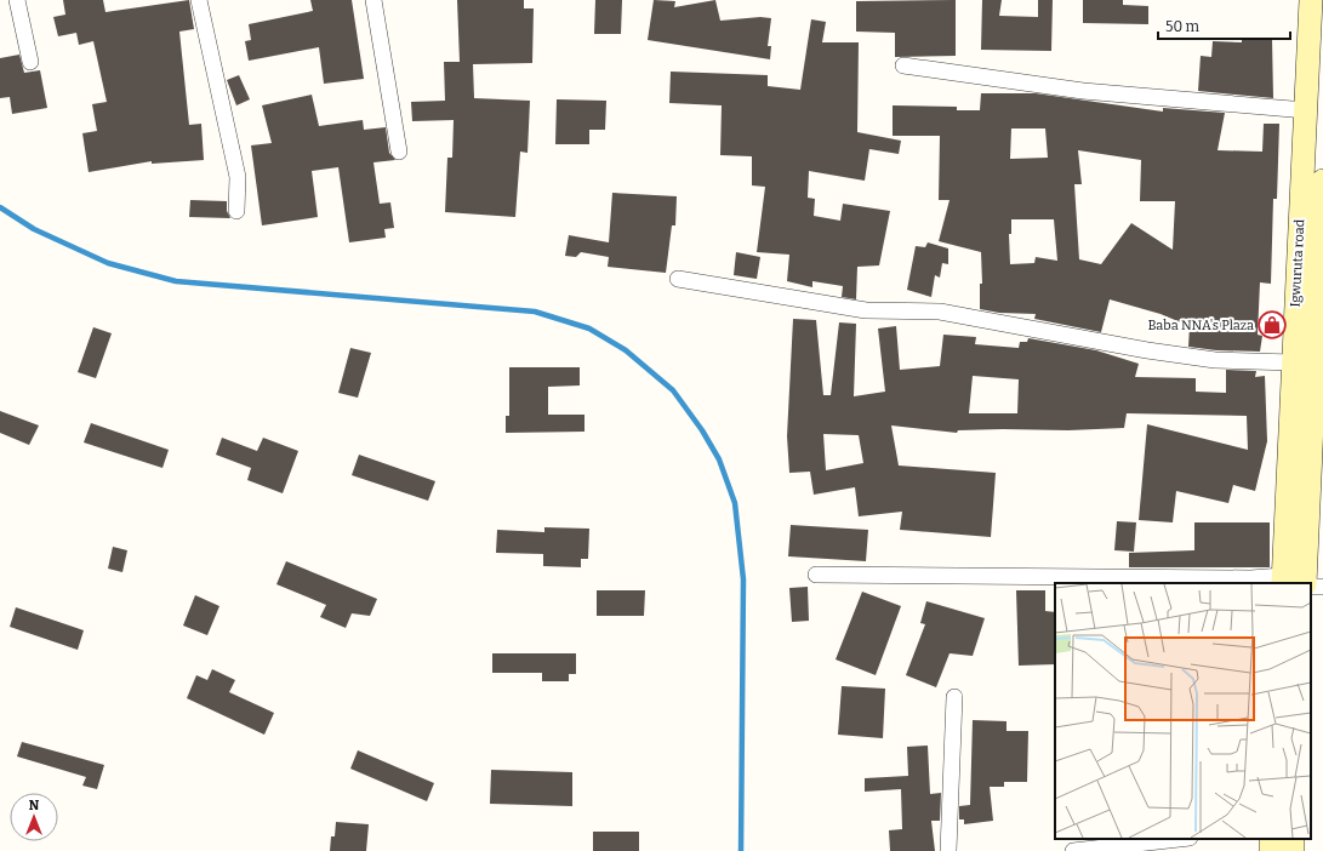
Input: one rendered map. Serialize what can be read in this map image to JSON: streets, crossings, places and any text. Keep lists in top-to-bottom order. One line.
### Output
{"streets":{"main road":["Igwuruta road"]},"places":{"shop":["Baba NNA's Plaza"]},"scale_bar":"50 m","north":"top"}
